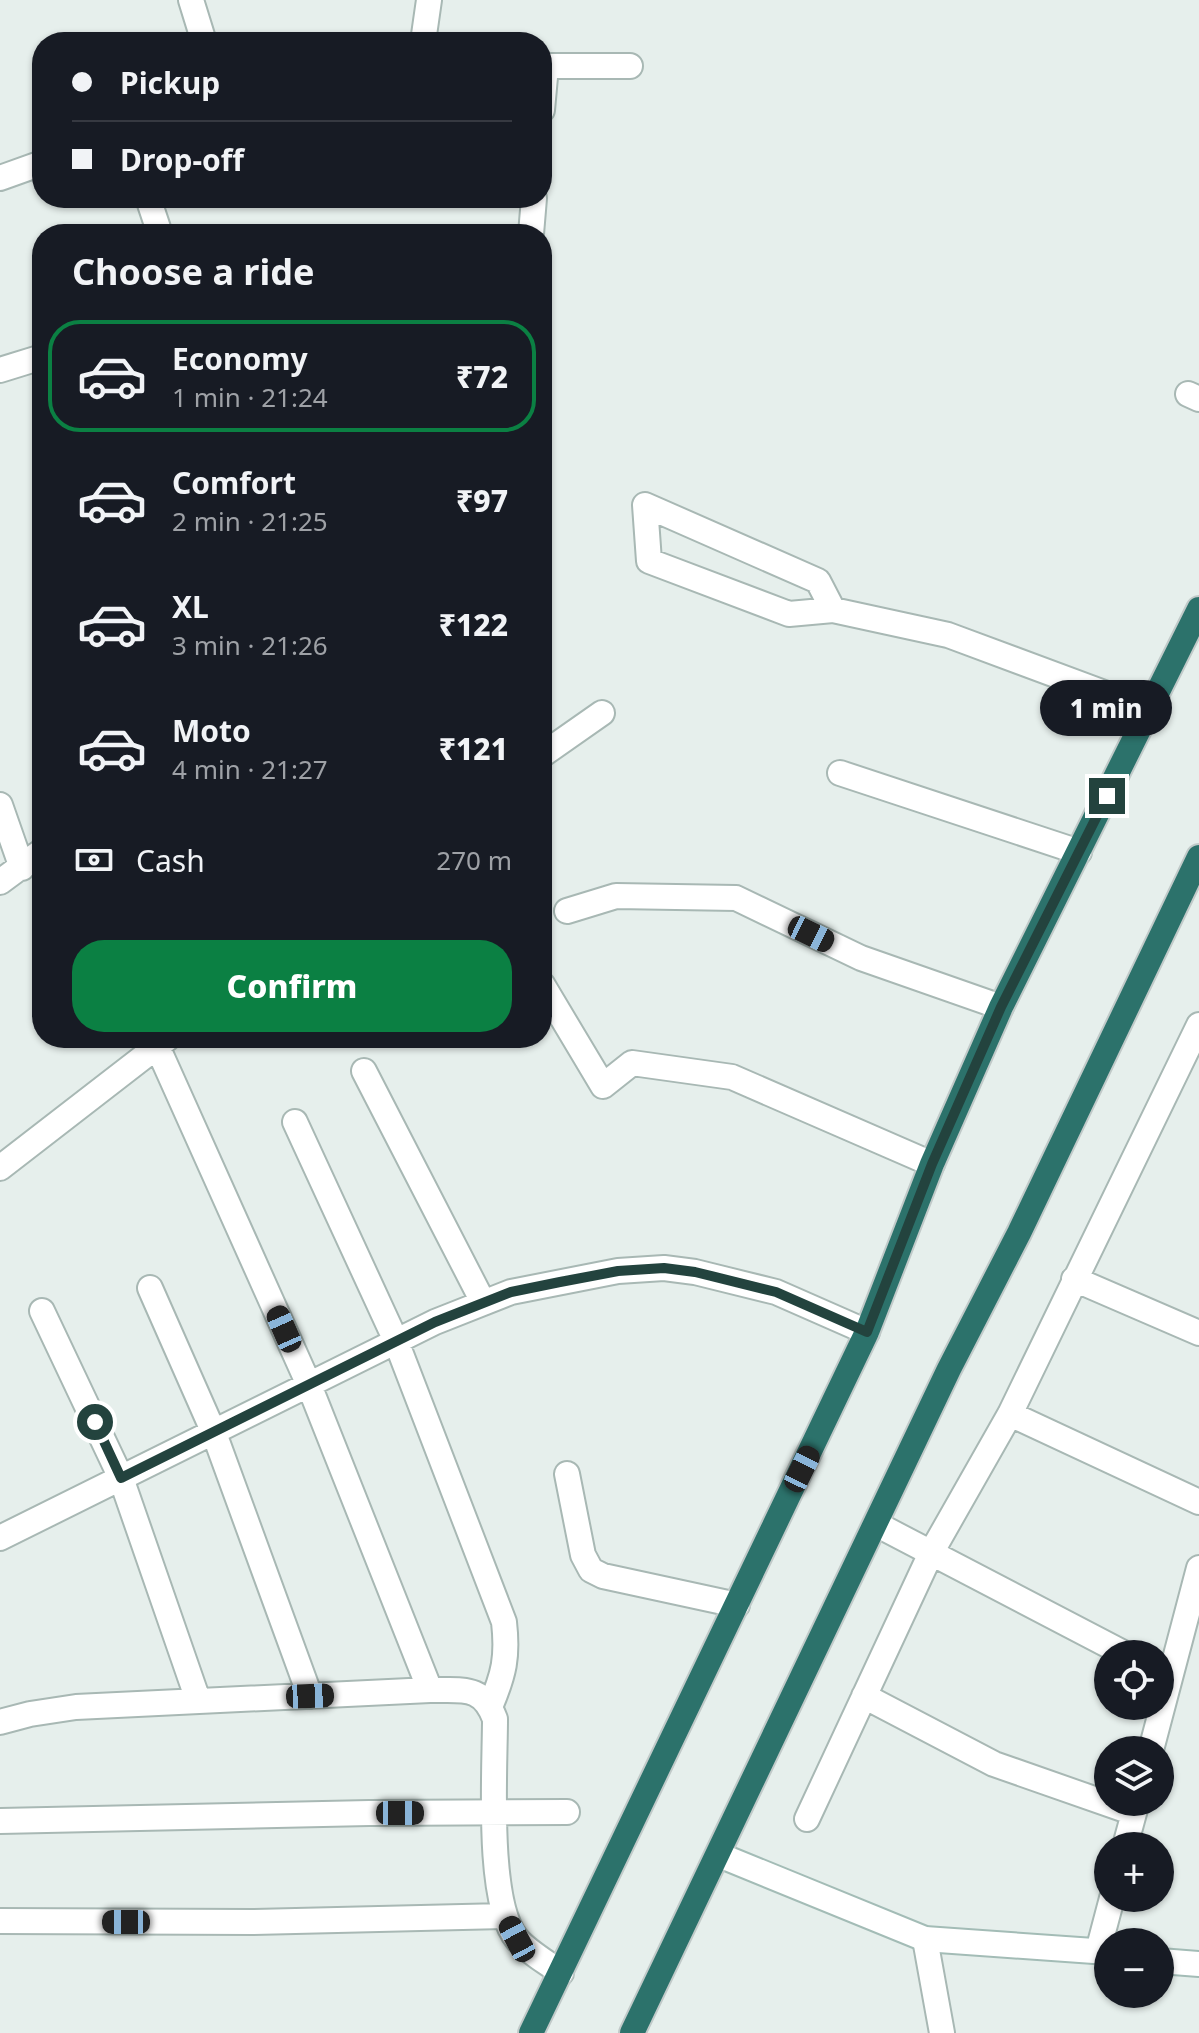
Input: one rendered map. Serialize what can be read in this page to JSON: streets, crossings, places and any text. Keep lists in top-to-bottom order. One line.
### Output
{"page":{"banner":["Pickup","Drop-off"],"heading":"Choose a ride","list":[{"name":"Economy","note":"1 min · 21:24","value":"₹72"},{"name":"Comfort","note":"2 min · 21:25","value":"₹97"},{"name":"XL","note":"3 min · 21:26","value":"₹122"},{"name":"Moto","note":"4 min · 21:27","value":"₹121"}],"bubble":"1 min","pay":["Cash","270 m"],"buttons":"Confirm","map_buttons":["+","−"]}}
